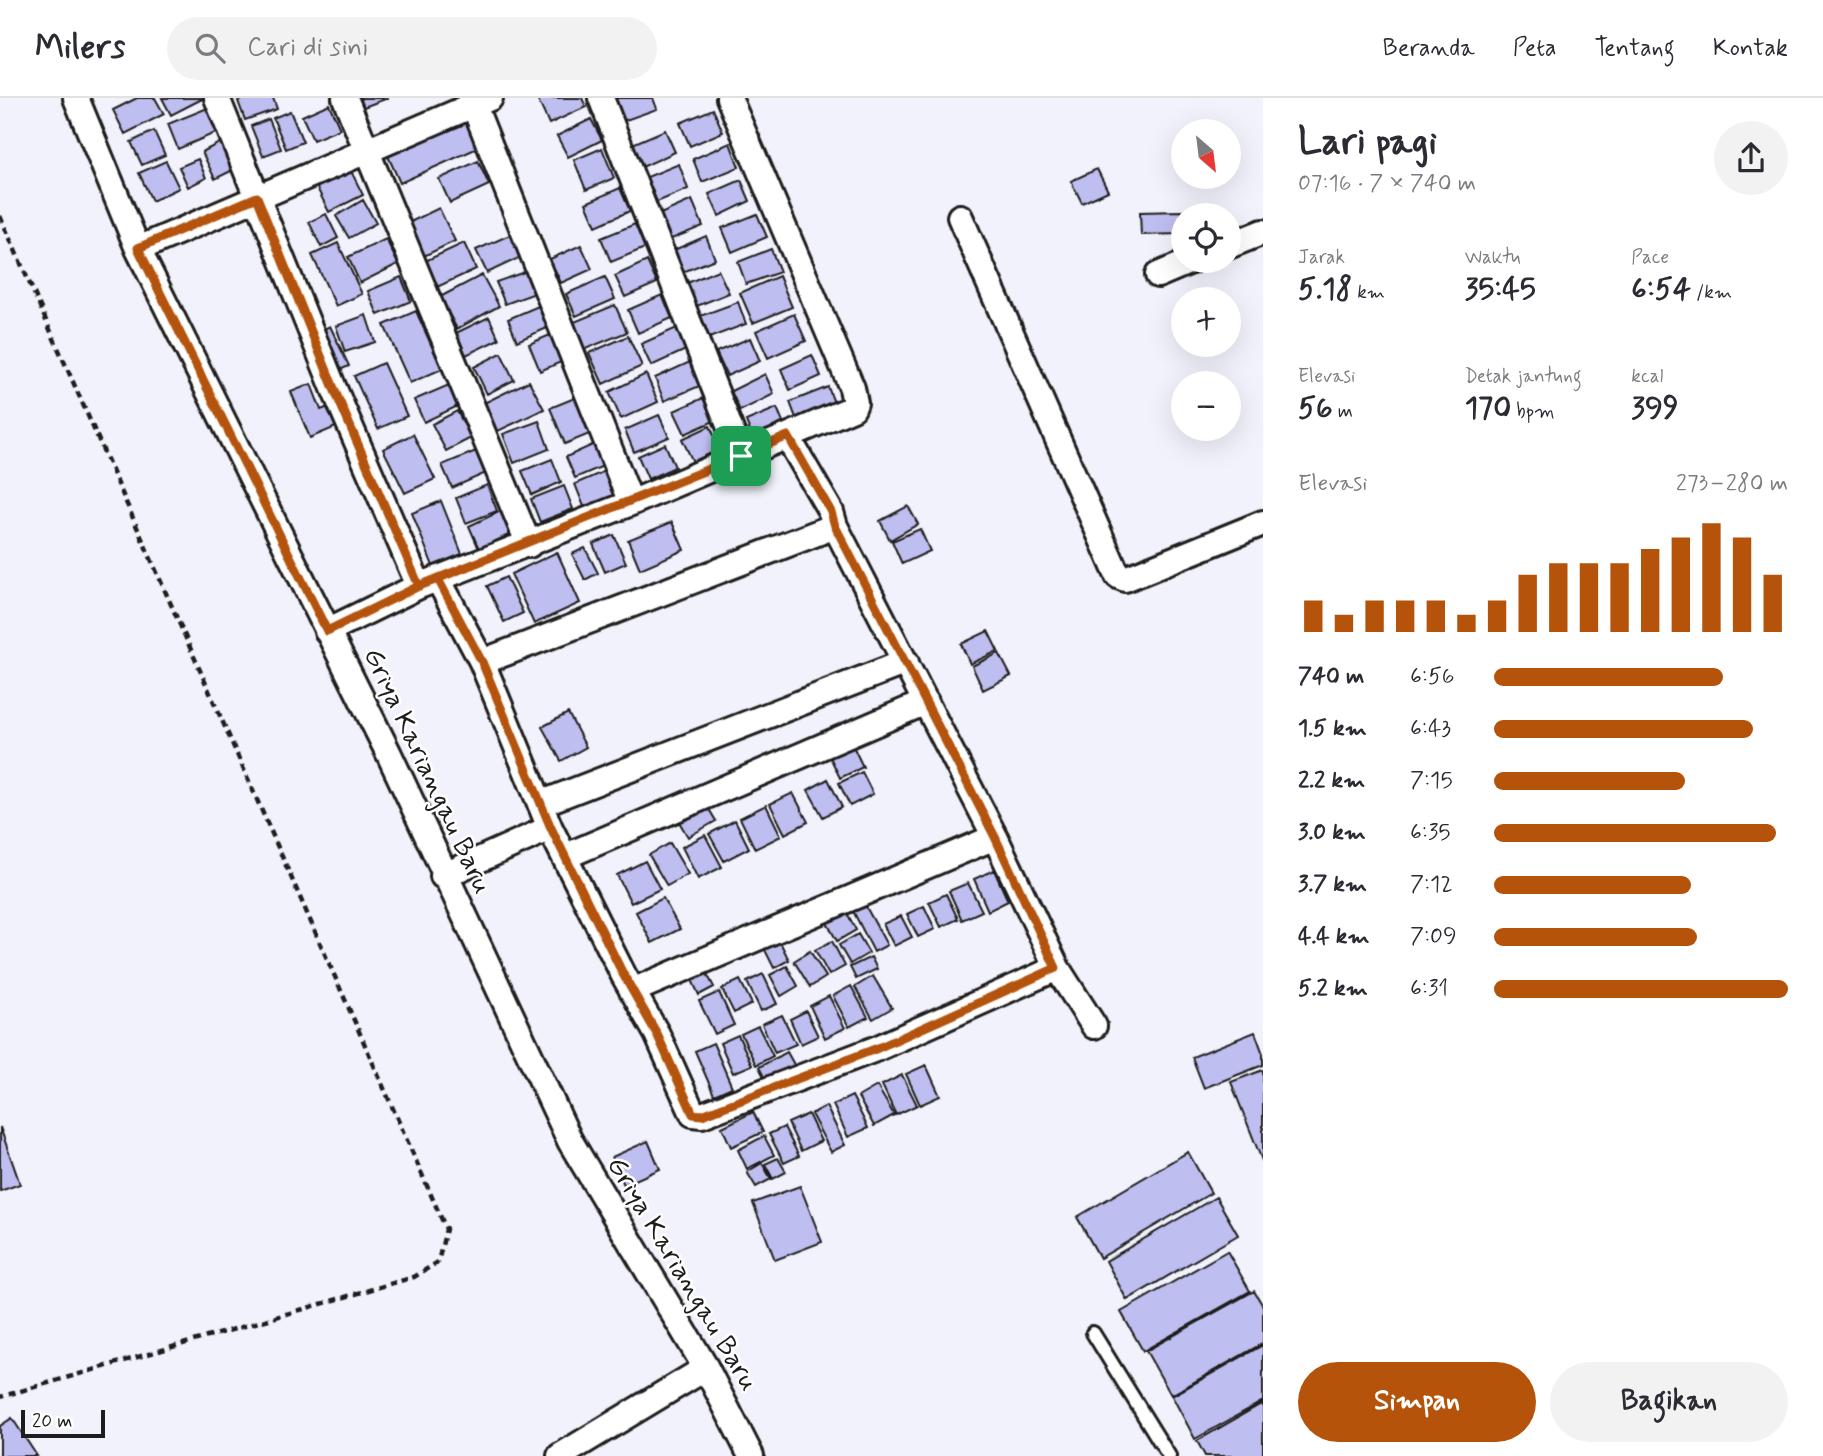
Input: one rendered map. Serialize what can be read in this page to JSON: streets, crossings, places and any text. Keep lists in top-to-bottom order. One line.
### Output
{"streets":{"street":["Griya Kariangau Baru"]},"scale_bar":"20 m","north":"bottom right","page":{"header":"Milers","search":"Cari di sini","nav":["Beranda","Peta","Tentang","Kontak"],"heading":["Lari pagi","07:16 · 7 × 740 m"],"map_buttons":["+","−"],"stats":[["Jarak","5.18 km"],["Waktu","35:45"],["Pace","6:54 /km"],["Elevasi","56 m"],["Detak jantung","170 bpm"],["kcal","399"]],"chart":["Elevasi","273–280 m"],"list":[{"name":"740 m","note":"6:56"},{"name":"1.5 km","note":"6:43"},{"name":"2.2 km","note":"7:15"},{"name":"3.0 km","note":"6:35"},{"name":"3.7 km","note":"7:12"},{"name":"4.4 km","note":"7:09"},{"name":"5.2 km","note":"6:31"}],"buttons":["Simpan","Bagikan"],"scale":"20 m"}}
